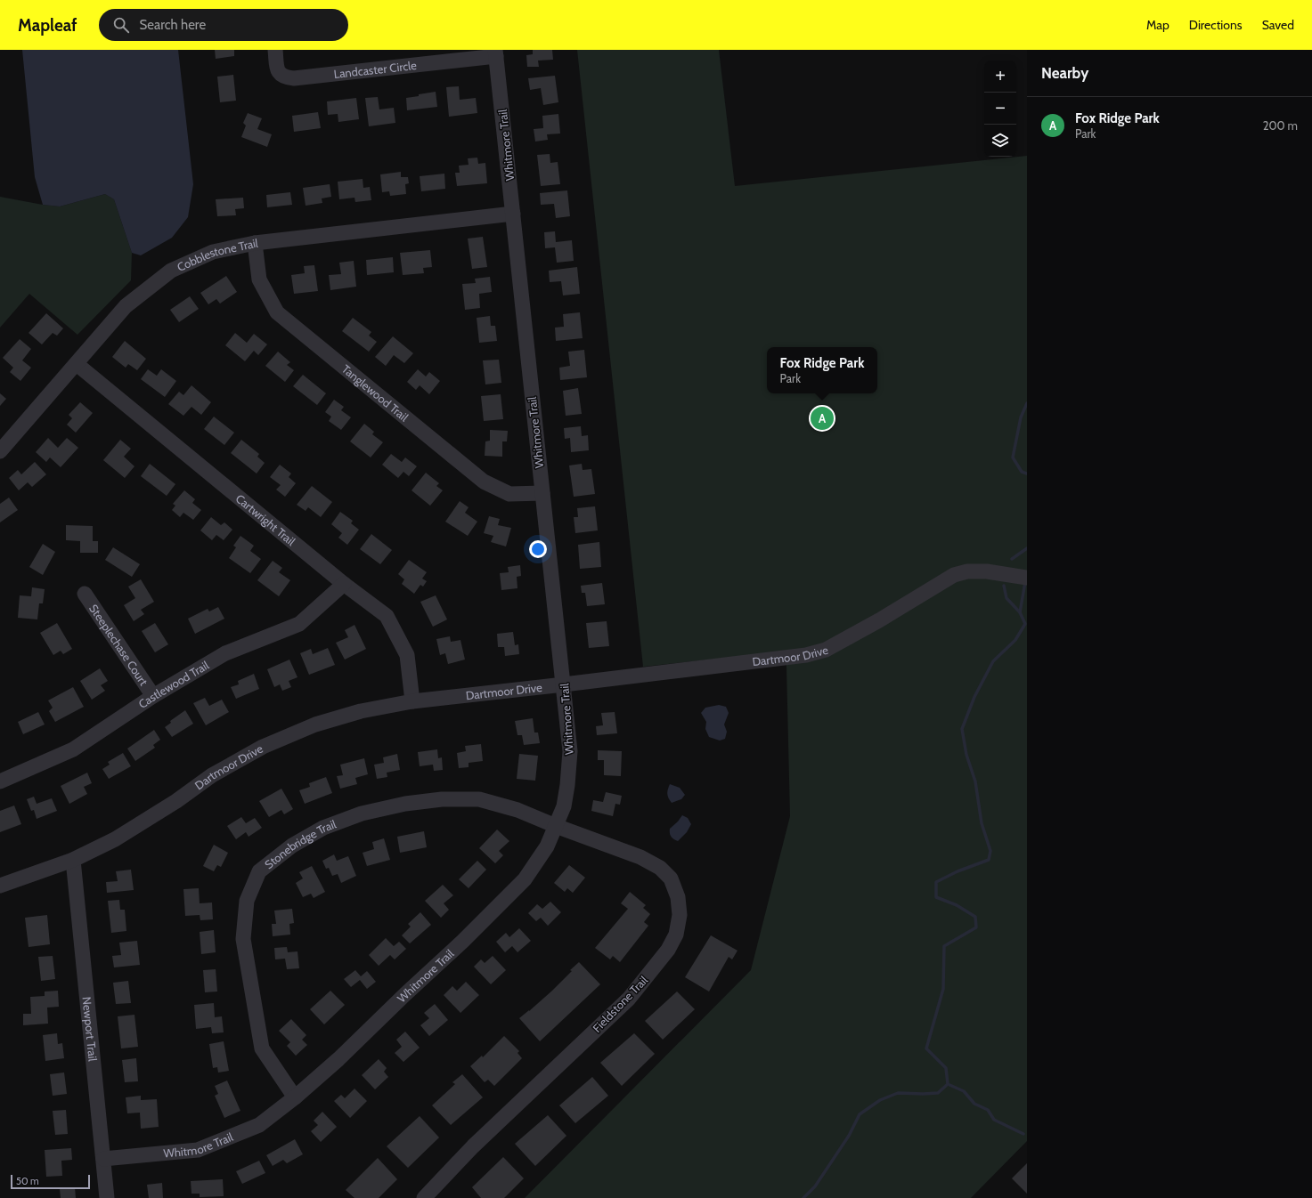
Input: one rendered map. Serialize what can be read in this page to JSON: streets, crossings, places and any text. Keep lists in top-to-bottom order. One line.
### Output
{"streets":{"street":["Landcaster Circle","Whitmore Trail","Cobblestone Trail","Tanglewood Trail","Cartwright Trail","Steeplechase Court","Dartmoor Drive","Castlewood Trail","Stonebridge Trail","Fieldstone Trail","Newport Trail"]},"crossings":[["Landcaster Circle","Whitmore Trail"],["Whitmore Trail","Cobblestone Trail"],["Whitmore Trail","Tanglewood Trail"],["Whitmore Trail","Dartmoor Drive"],["Whitmore Trail","Stonebridge Trail"],["Whitmore Trail","Fieldstone Trail"],["Whitmore Trail","Newport Trail"],["Cobblestone Trail","Tanglewood Trail"],["Cobblestone Trail","Cartwright Trail"],["Cartwright Trail","Dartmoor Drive"],["Cartwright Trail","Castlewood Trail"],["Steeplechase Court","Castlewood Trail"],["Dartmoor Drive","Newport Trail"],["Stonebridge Trail","Fieldstone Trail"]],"scale_bar":"50 m","page":{"header":"Mapleaf","search":"Search here","nav":["Map","Directions","Saved"],"heading":"Nearby","map_buttons":["+","−"],"list":[{"mark":"A","name":"Fox Ridge Park","note":"Park","value":"200 m"}],"popup":["Fox Ridge Park","Park"],"pins":"A","scale":"50 m"}}
